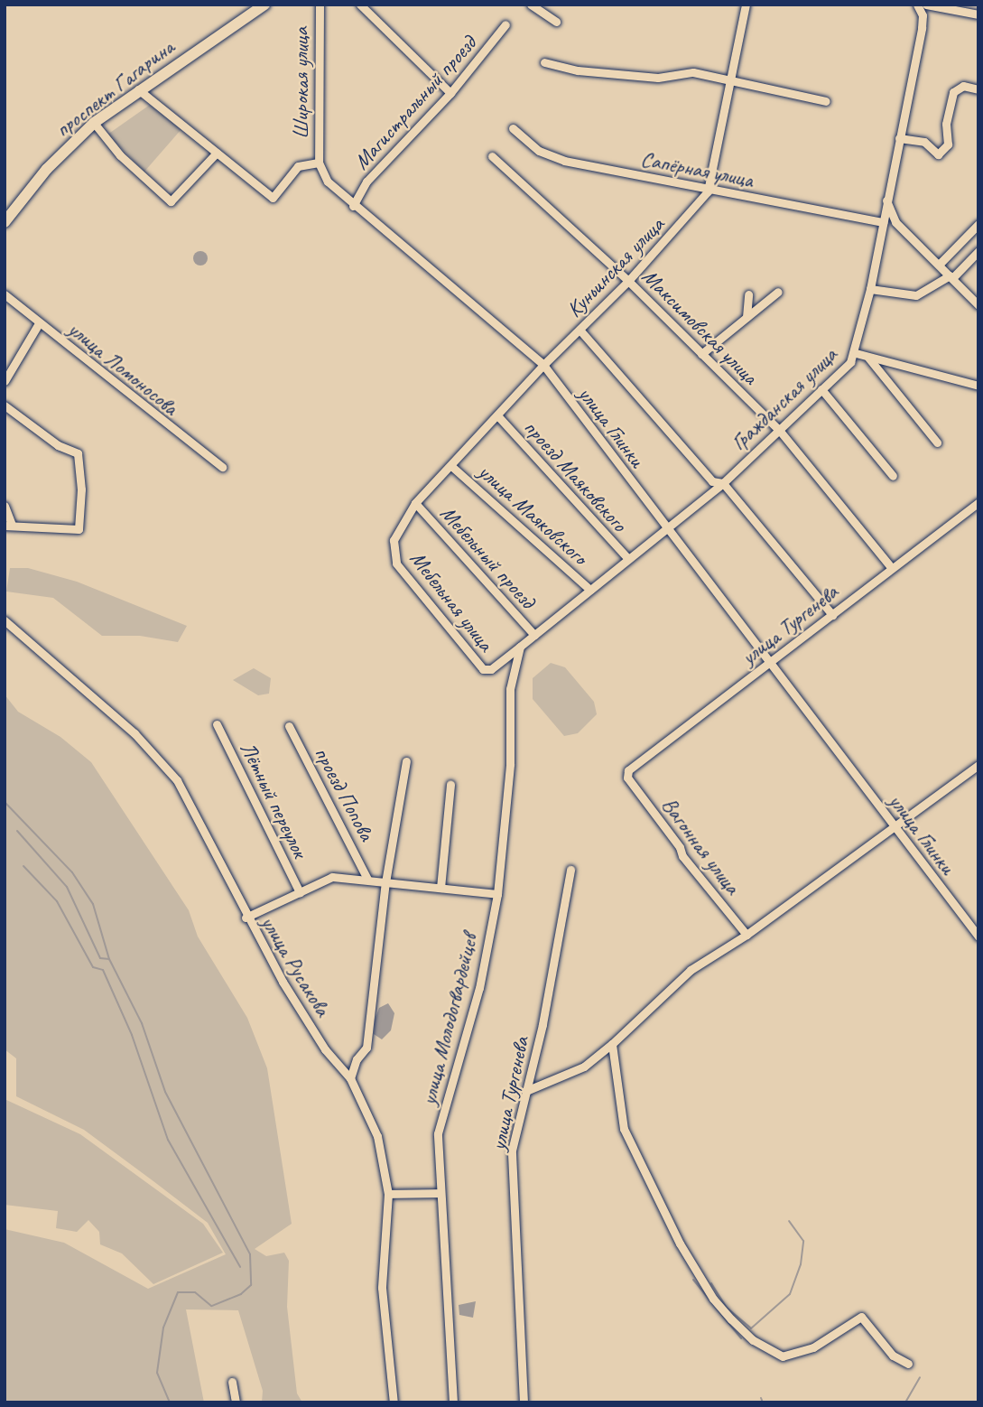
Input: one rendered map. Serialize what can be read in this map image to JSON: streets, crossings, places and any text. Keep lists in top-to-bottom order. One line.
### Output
{"streets":{"main road":["проспект Гагарина"],"street":["Широкая улица","Магистральный проезд","Сапёрная улица","Куньинская улица","Максимовская улица","улица Ломоносова","Гражданская улица","улица Глинки","проезд Маяковского","улица Маяковского","Мебельный проезд","Мебельная улица","улица Тургенева","проезд Попова","Лётный переулок","Вагонная улица","улица Русакова","улица Молодогвардейцев"]},"crossings":[["Широкая улица","улица Глинки"],["Магистральный проезд","улица Глинки"],["Сапёрная улица","Куньинская улица"],["Сапёрная улица","Гражданская улица"],["Куньинская улица","Максимовская улица"],["Куньинская улица","улица Глинки"],["Куньинская улица","проезд Маяковского"],["Куньинская улица","улица Маяковского"],["Куньинская улица","Мебельный проезд"],["Куньинская улица","Мебельная улица"],["Максимовская улица","Гражданская улица"],["Максимовская улица","улица Тургенева"],["Гражданская улица","улица Глинки"],["Гражданская улица","проезд Маяковского"],["Гражданская улица","улица Маяковского"],["Гражданская улица","Мебельный проезд"],["Гражданская улица","Мебельная улица"],["Гражданская улица","улица Молодогвардейцев"],["улица Глинки","улица Тургенева"],["улица Тургенева","Вагонная улица"],["проезд Попова","улица Русакова"]]}
